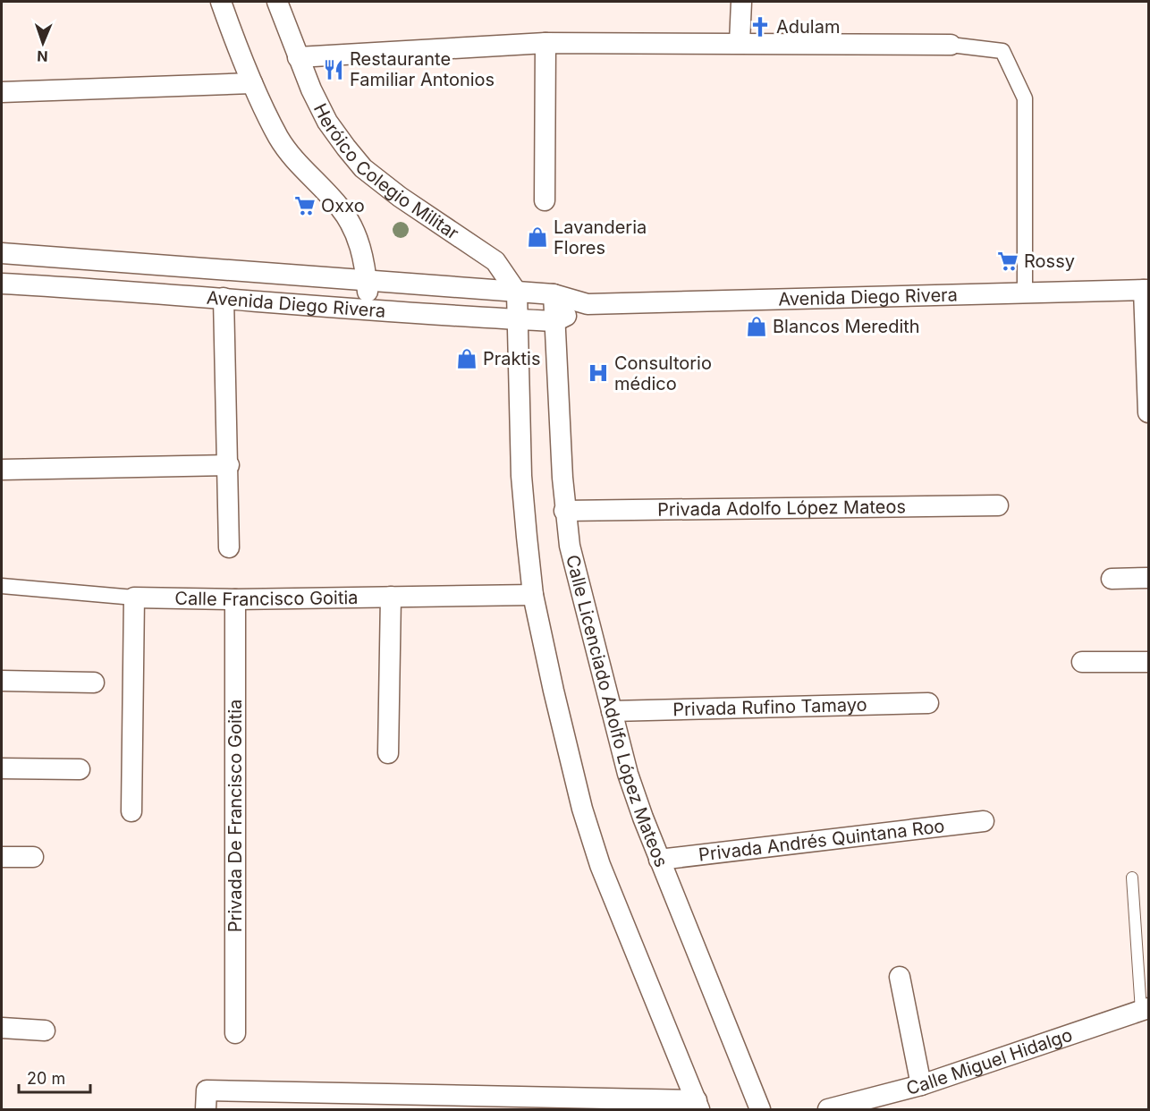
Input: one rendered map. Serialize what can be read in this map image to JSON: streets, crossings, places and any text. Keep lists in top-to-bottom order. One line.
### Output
{"streets":{"street":["Heróico Colegio Militar","Avenida Diego Rivera","Privada Adolfo López Mateos","Calle Francisco Goitia","Privada Rufino Tamayo","Calle Licenciado Adolfo López Mateos","Privada De Francisco Goitia","Privada Andrés Quintana Roo","Calle Miguel Hidalgo"]},"crossings":[["Heróico Colegio Militar","Avenida Diego Rivera"],["Avenida Diego Rivera","Calle Licenciado Adolfo López Mateos"],["Privada Adolfo López Mateos","Calle Licenciado Adolfo López Mateos"],["Calle Francisco Goitia","Privada De Francisco Goitia"],["Privada Rufino Tamayo","Calle Licenciado Adolfo López Mateos"],["Calle Licenciado Adolfo López Mateos","Privada Andrés Quintana Roo"]],"places":{"church":["Adulam"],"restaurant":["Restaurante Familiar Antonios"],"supermarket":["Oxxo","Rossy"],"shop":["Lavanderia Flores","Blancos Meredith","Praktis"],"hospital":["Consultorio médico"]},"scale_bar":"20 m","north":"bottom"}
